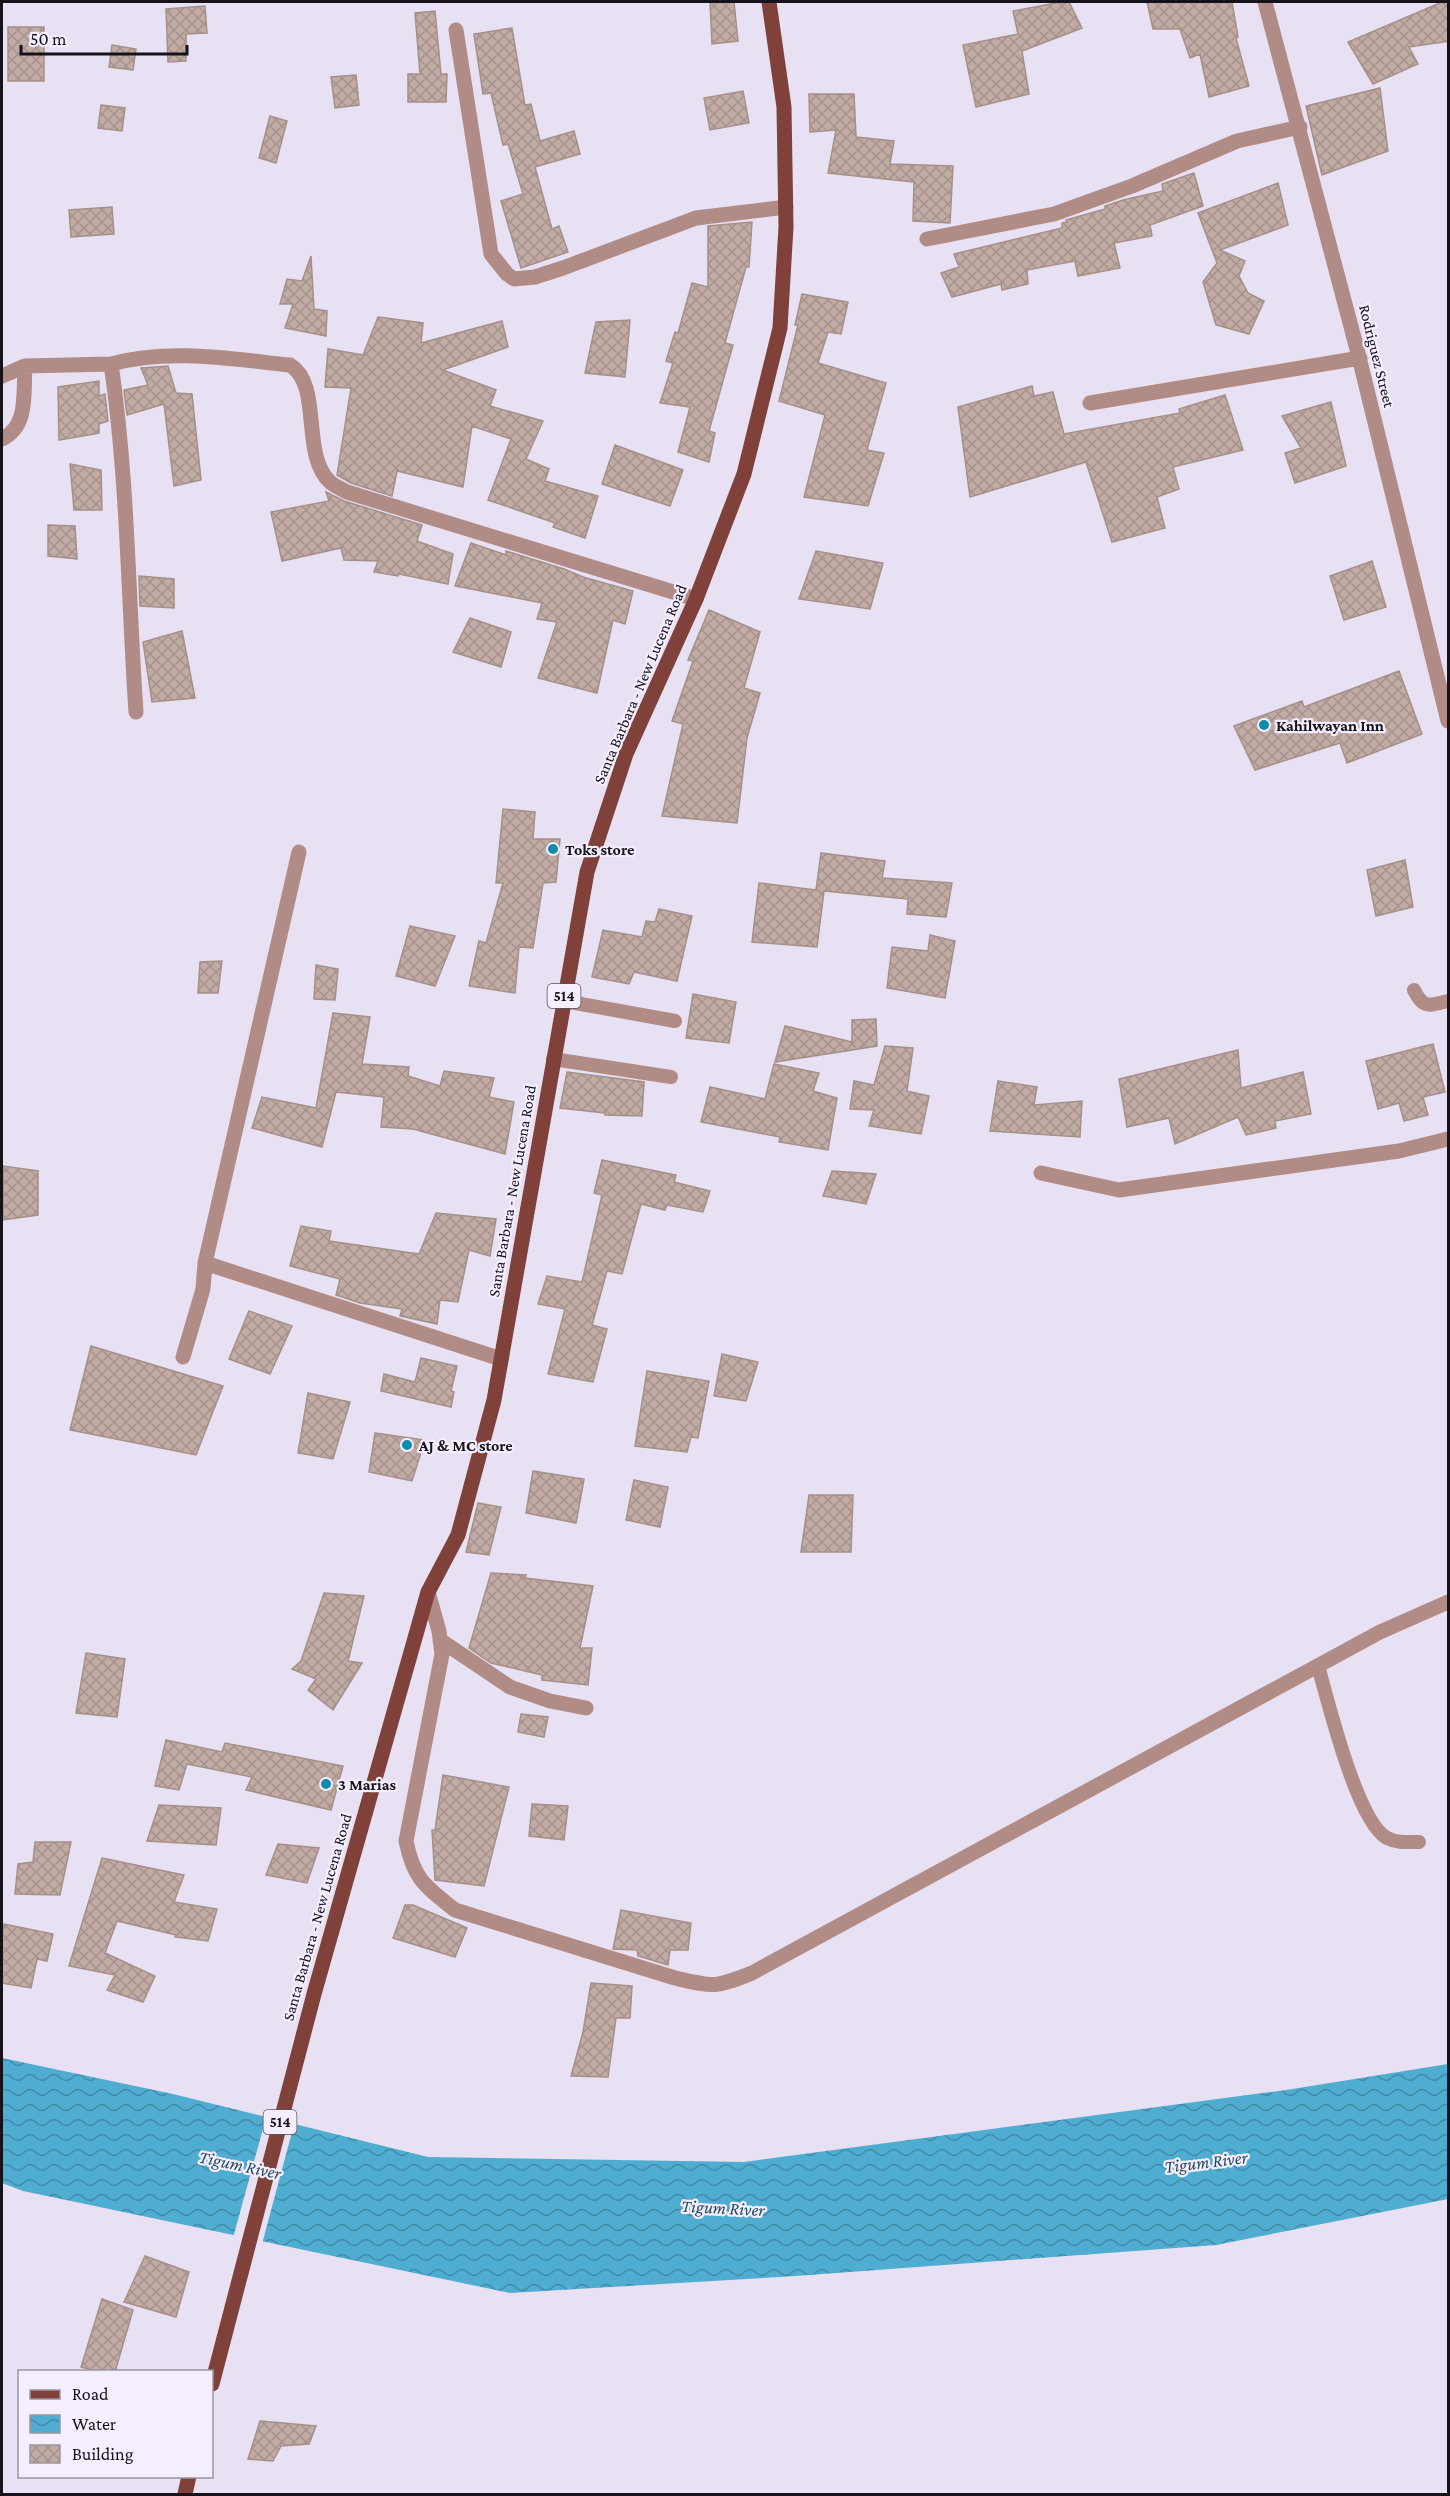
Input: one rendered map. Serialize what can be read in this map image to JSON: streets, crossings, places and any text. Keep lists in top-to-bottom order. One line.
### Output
{"streets":{"main road":["Santa Barbara - New Lucena Road","514"],"street":["Rodriguez Street"]},"water":["Tigum River"],"places":["Kahilwayan Inn","Toks store","AJ & MC store","3 Marias"],"legend":["Road","Water","Building"],"scale_bar":"50 m"}
